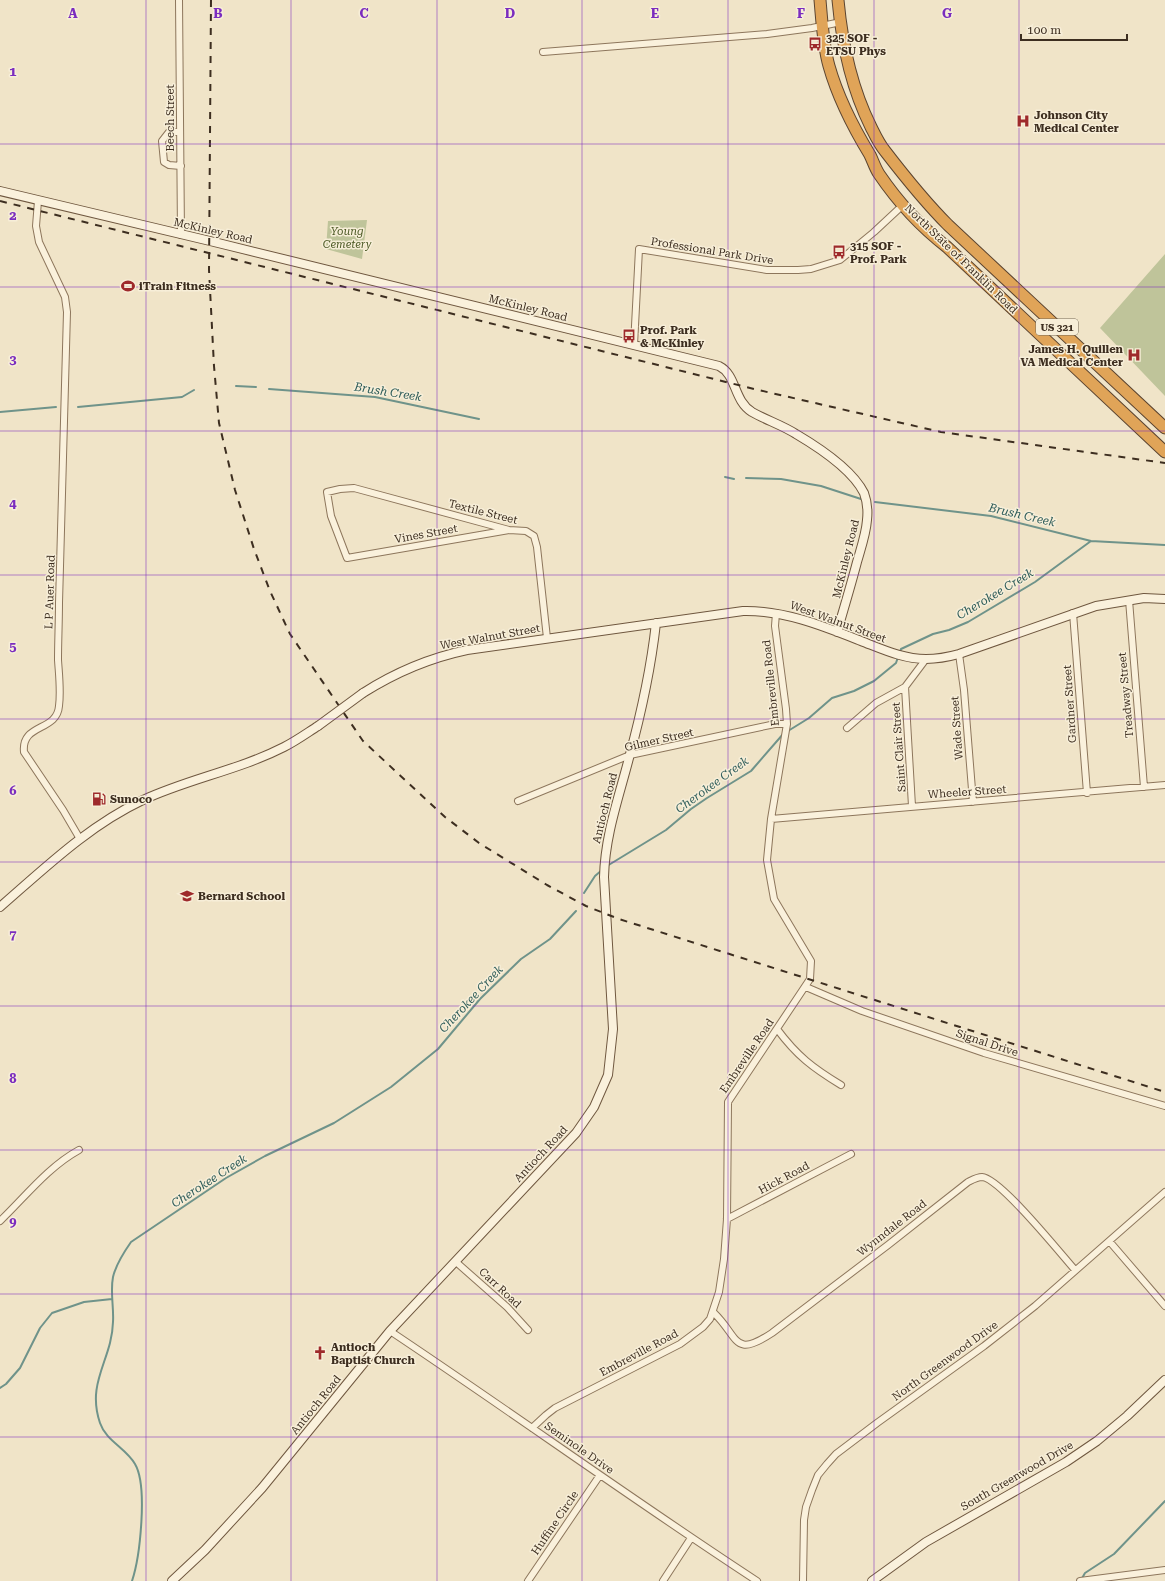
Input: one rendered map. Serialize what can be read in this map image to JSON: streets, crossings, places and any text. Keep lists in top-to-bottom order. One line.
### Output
{"streets":{"highway":["North State of Franklin Road","US 321"],"street":["Beech Street","McKinley Road","Professional Park Drive","Textile Street","Vines Street","L P Auer Road","West Walnut Street","Embreville Road","Treadway Street","Gardner Street","Wade Street","Gilmer Street","Saint Clair Street","Wheeler Street","Antioch Road","Signal Drive","Hick Road","Wynndale Road","Carr Road","North Greenwood Drive","Seminole Drive","South Greenwood Drive","Huffine Circle"]},"crossings":[["Beech Street","McKinley Road"],["McKinley Road","Professional Park Drive"],["McKinley Road","L P Auer Road"],["McKinley Road","West Walnut Street"],["Professional Park Drive","North State of Franklin Road"],["Textile Street","Vines Street"],["Textile Street","West Walnut Street"],["L P Auer Road","West Walnut Street"],["West Walnut Street","Embreville Road"],["West Walnut Street","Treadway Street"],["West Walnut Street","Gardner Street"],["West Walnut Street","Wade Street"],["West Walnut Street","Antioch Road"],["Embreville Road","Gilmer Street"],["Embreville Road","Wheeler Street"],["Embreville Road","Signal Drive"],["Embreville Road","Hick Road"],["Embreville Road","Wynndale Road"],["Embreville Road","Seminole Drive"],["Treadway Street","Wheeler Street"],["Gardner Street","Wheeler Street"],["Wade Street","Wheeler Street"],["Gilmer Street","Antioch Road"],["Saint Clair Street","Wheeler Street"],["Antioch Road","Carr Road"],["Antioch Road","Seminole Drive"],["Wynndale Road","North Greenwood Drive"],["Seminole Drive","Huffine Circle"]],"water":["Brush Creek","Cherokee Creek"],"parks":["Young Cemetery"],"places":{"bus stop":["325 SOF - ETSU Phys","315 SOF - Prof. Park","Prof. Park & McKinley"],"hospital":["Johnson City Medical Center","James H. Quillen VA Medical Center"],"sports":["iTrain Fitness"],"fuel station":["Sunoco"],"school or university":["Bernard School"],"church":["Antioch Baptist Church"]},"scale_bar":"100 m","grid":{"columns":["A","B","C","D","E","F","G"],"rows":["1","2","3","4","5","6","7","8","9"]}}
